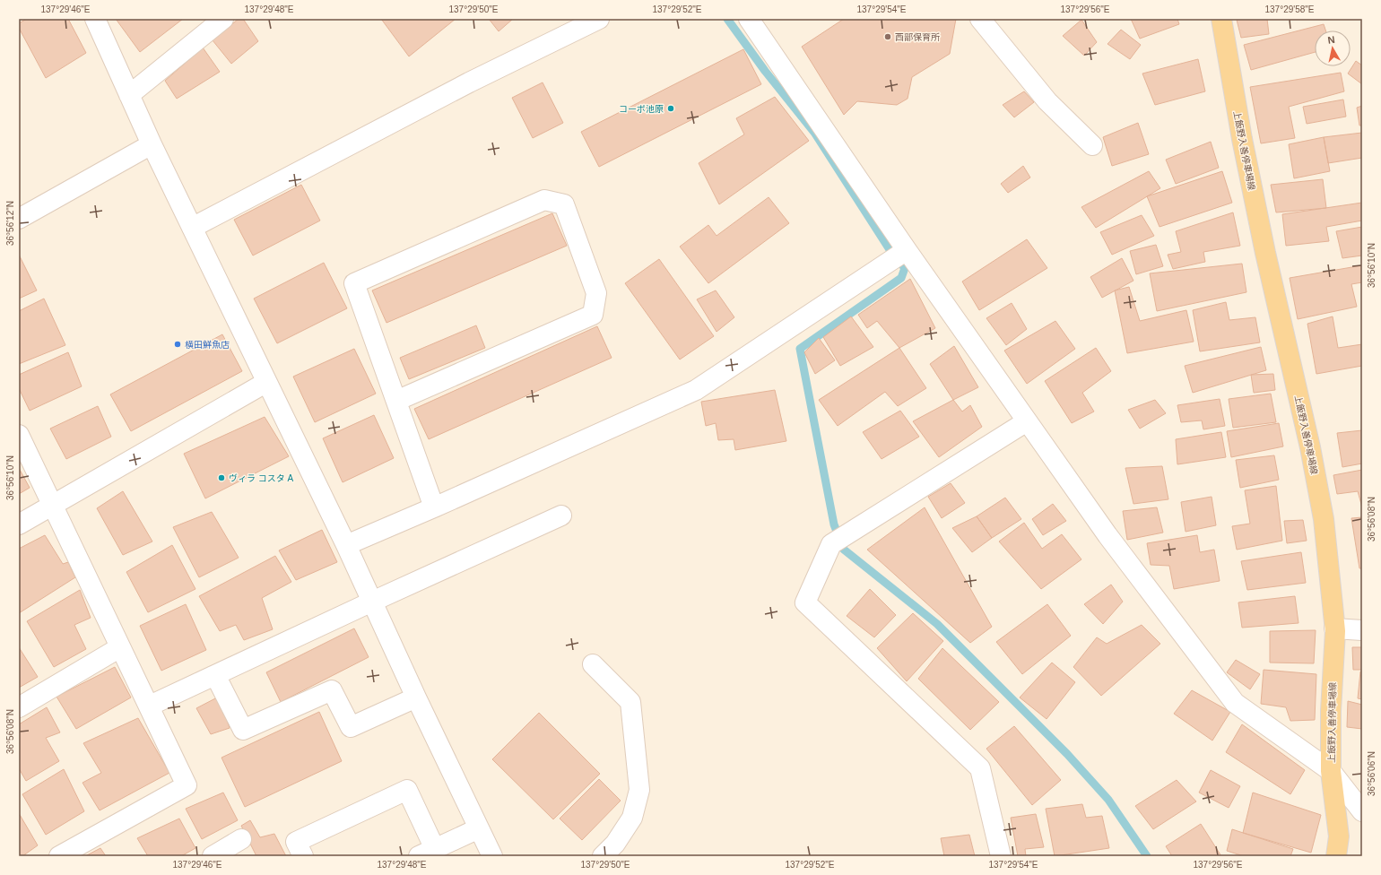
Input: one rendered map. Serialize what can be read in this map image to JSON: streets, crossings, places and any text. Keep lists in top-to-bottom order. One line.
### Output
{"streets":{"main road":["上飯野入善停車場線"]},"places":["西部保育所","コーポ池原","横田鮮魚店","ヴィラ コスタ A"],"north":"top","coordinates":["137°29'46\"E","137°29'48\"E","137°29'50\"E","137°29'52\"E","137°29'54\"E","137°29'56\"E","137°29'58\"E","36°56'12\"N","36°56'10\"N","36°56'08\"N","36°56'06\"N"]}
